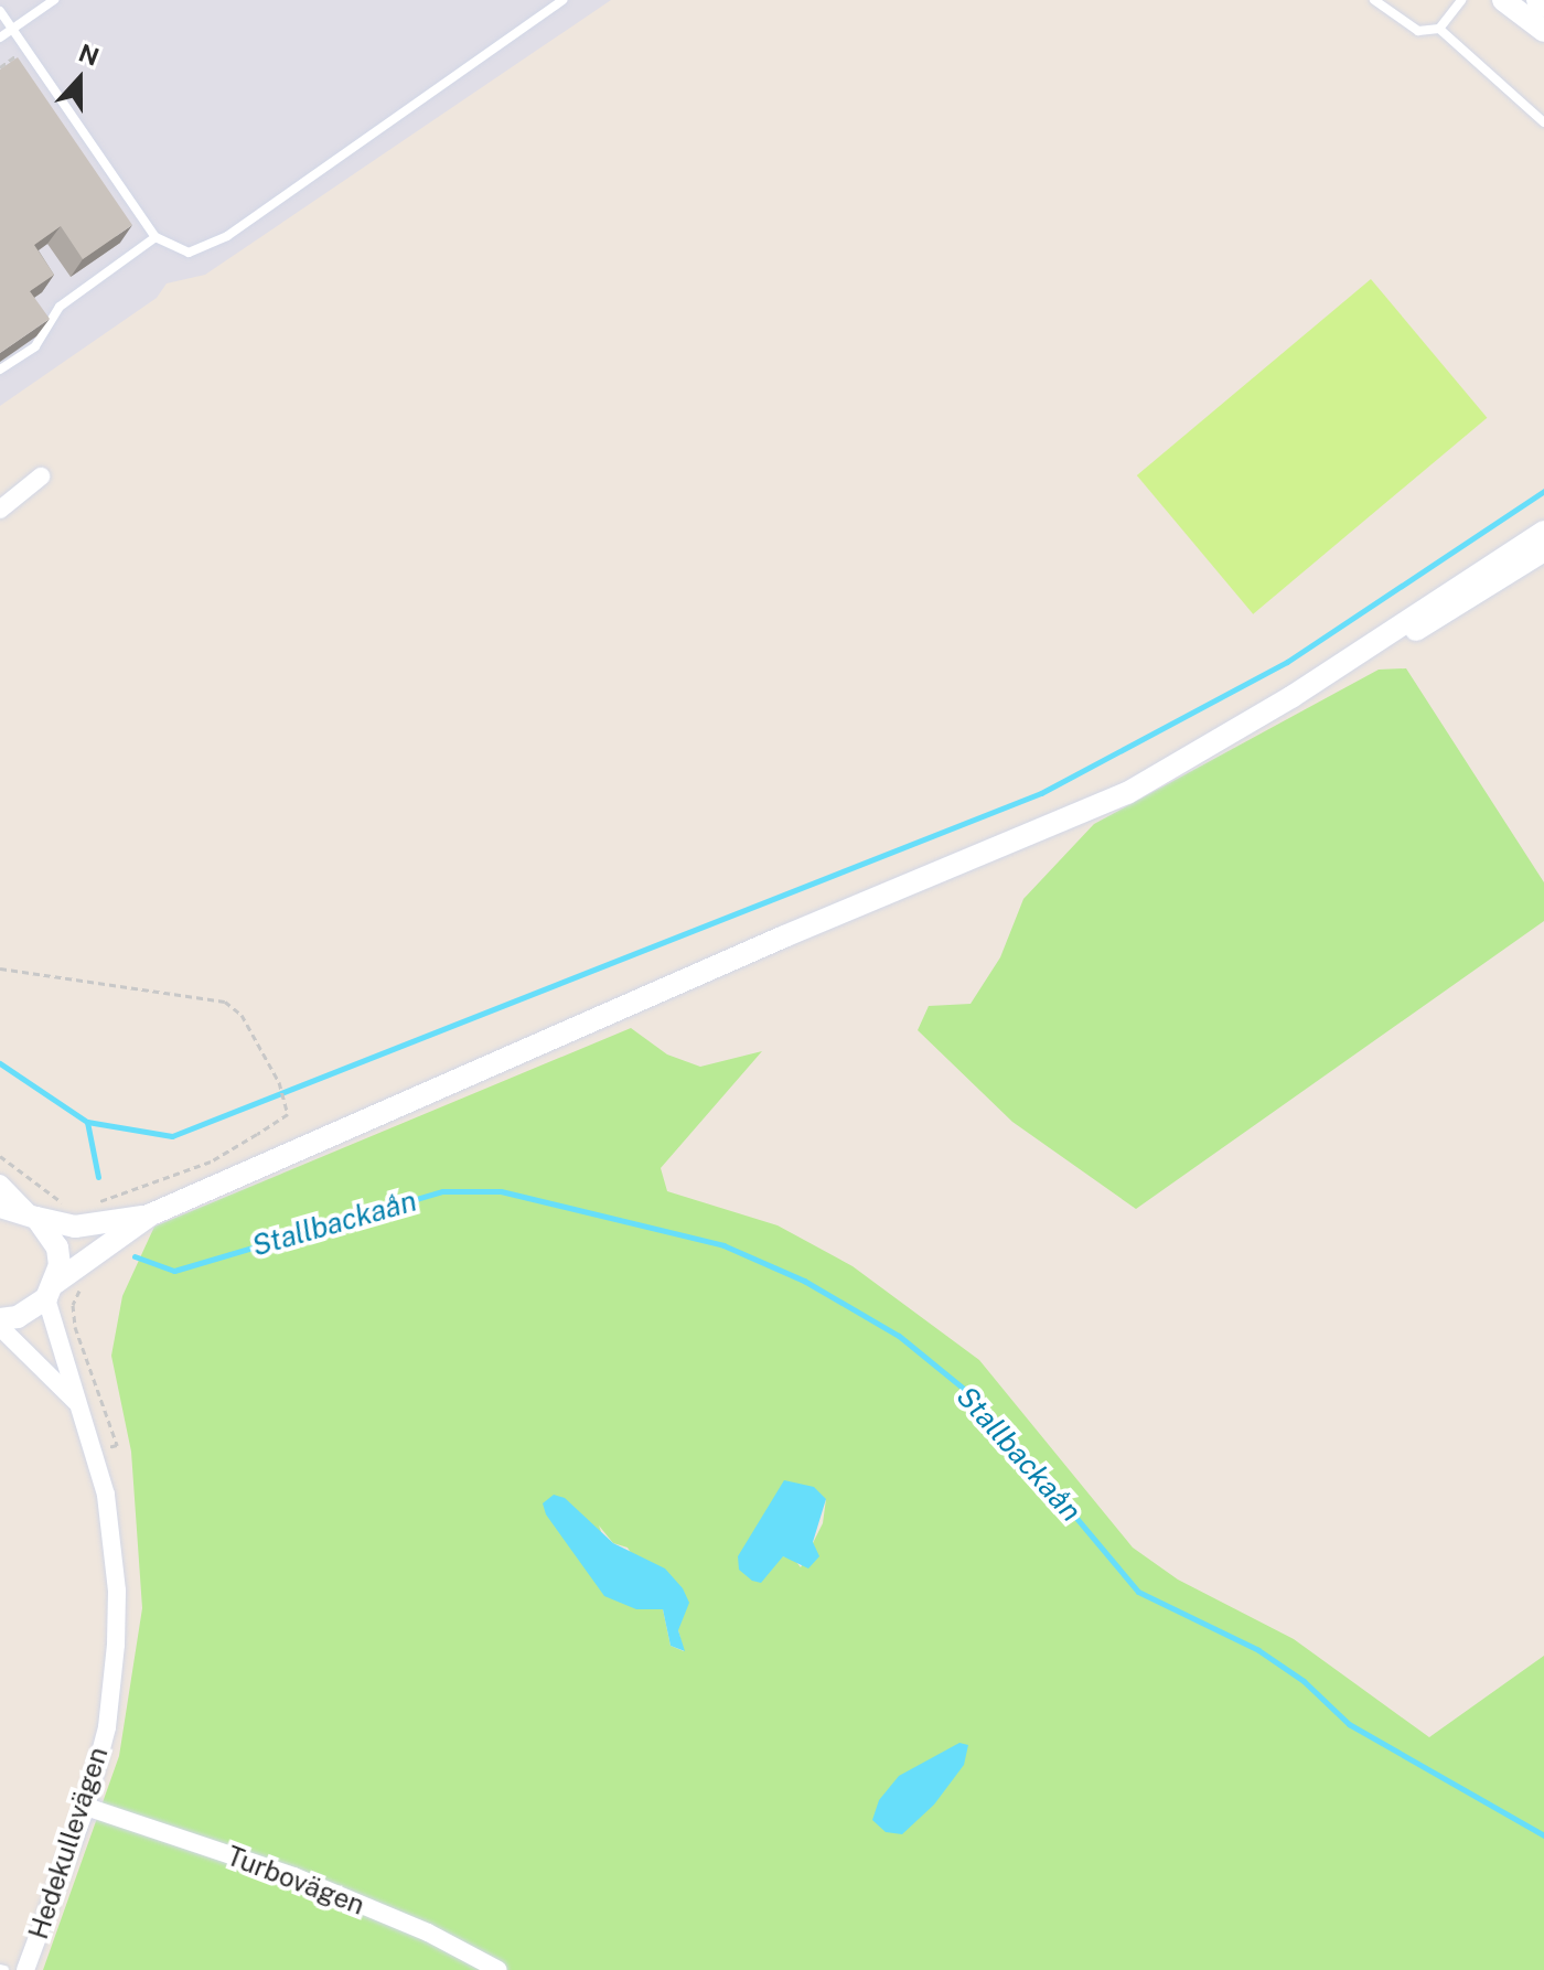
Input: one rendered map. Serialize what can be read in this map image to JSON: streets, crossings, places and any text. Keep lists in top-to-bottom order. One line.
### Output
{"streets":{"street":["Hedekullevägen","Turbovägen"]},"crossings":[["Hedekullevägen","Turbovägen"]],"water":["Stallbackaån"],"north":"top"}
